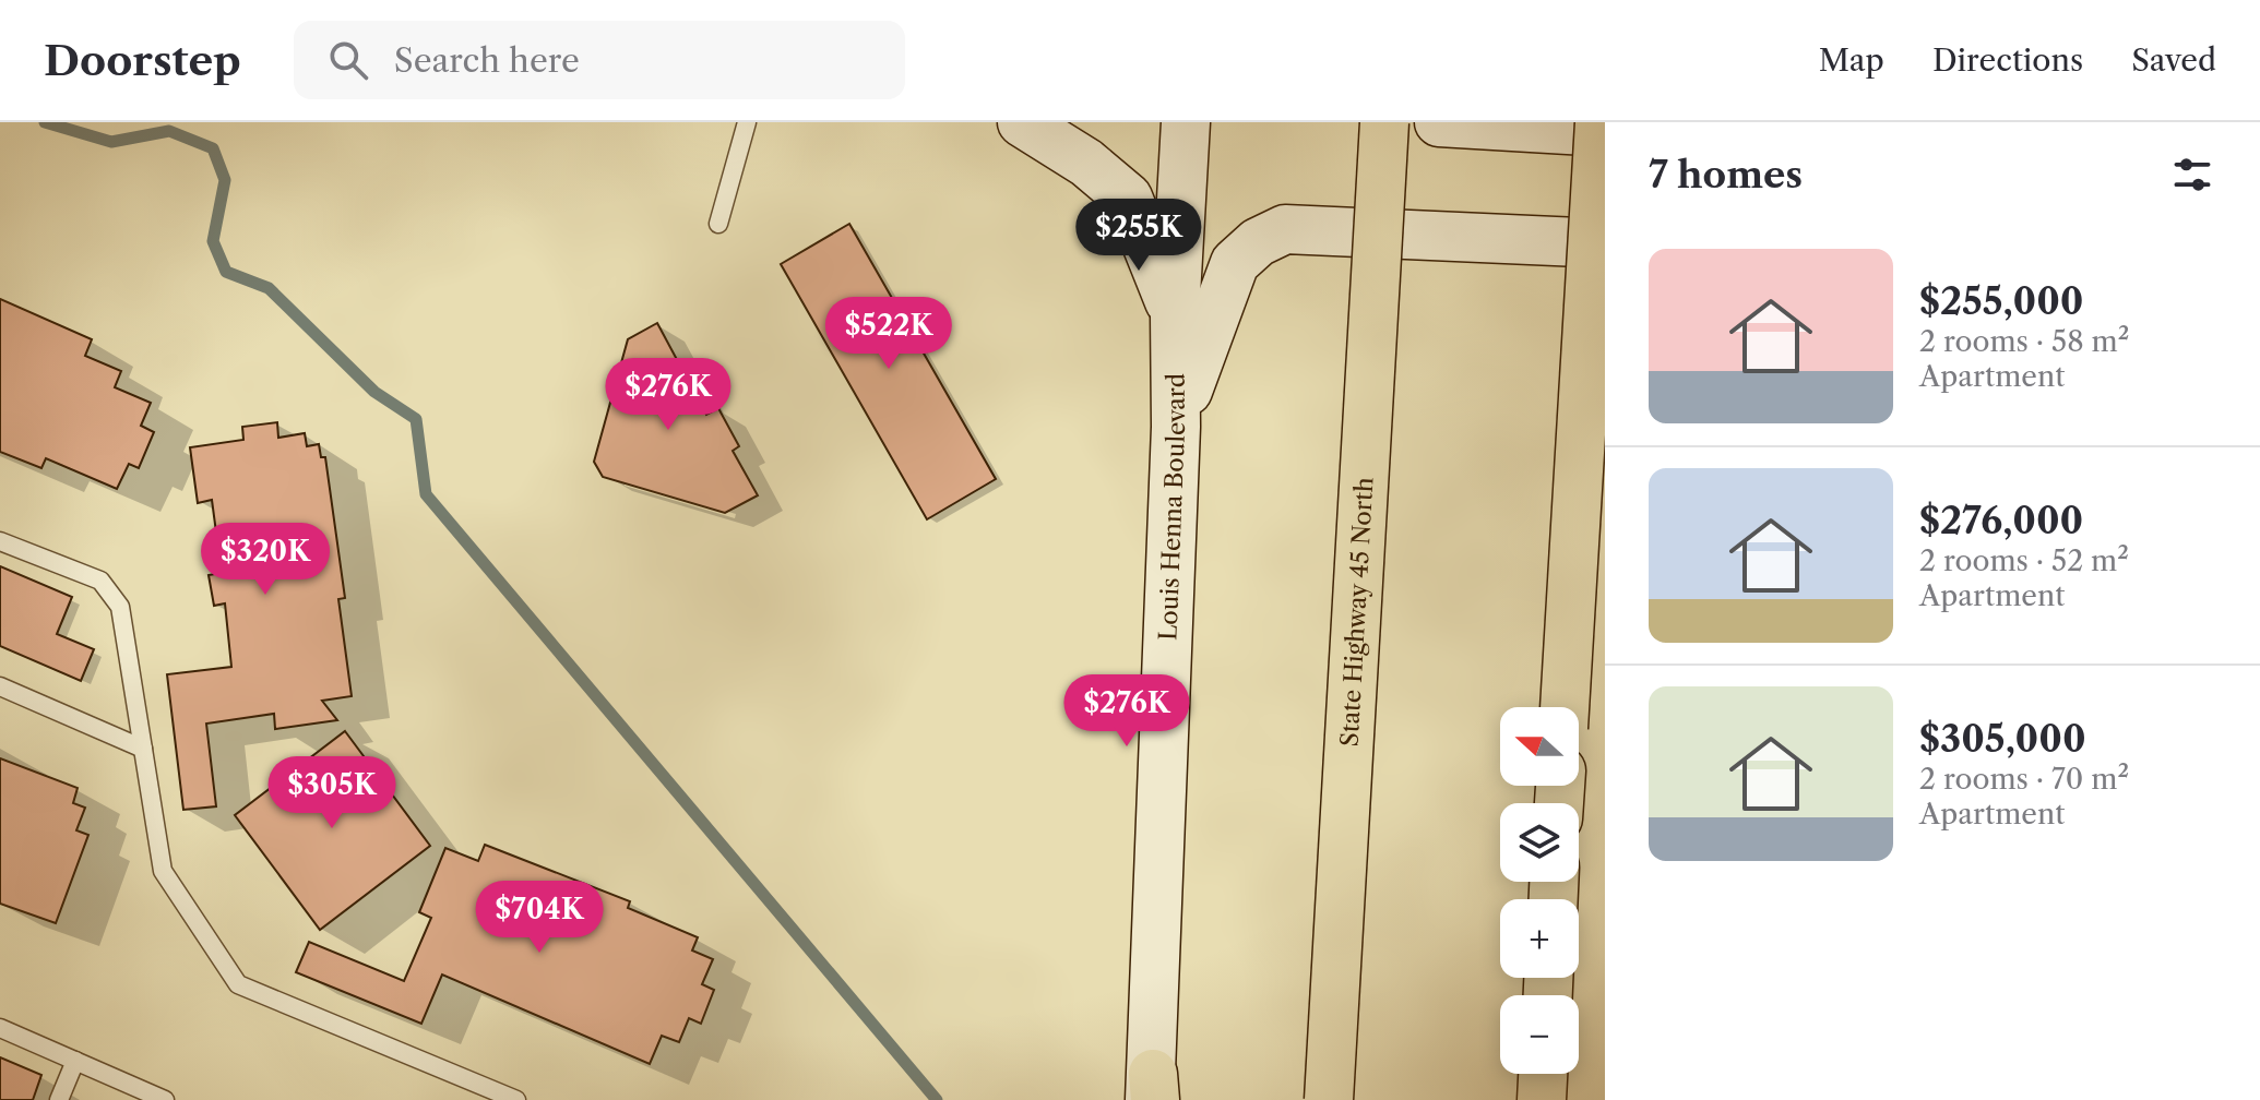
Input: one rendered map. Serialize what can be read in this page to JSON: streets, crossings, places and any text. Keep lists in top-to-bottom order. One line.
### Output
{"streets":{"highway":["State Highway 45 North"],"main road":["Louis Henna Boulevard"]},"north":"left","page":{"header":"Doorstep","search":"Search here","nav":["Map","Directions","Saved"],"heading":"7 homes","price":["$255K","$522K","$276K","$320K","$276K","$305K","$704K"],"list":[{"name":"$255,000","note":"2 rooms · 58 m² · Apartment"},{"name":"$276,000","note":"2 rooms · 52 m² · Apartment"},{"name":"$305,000","note":"2 rooms · 70 m² · Apartment"}],"map_buttons":["+","−"]}}
